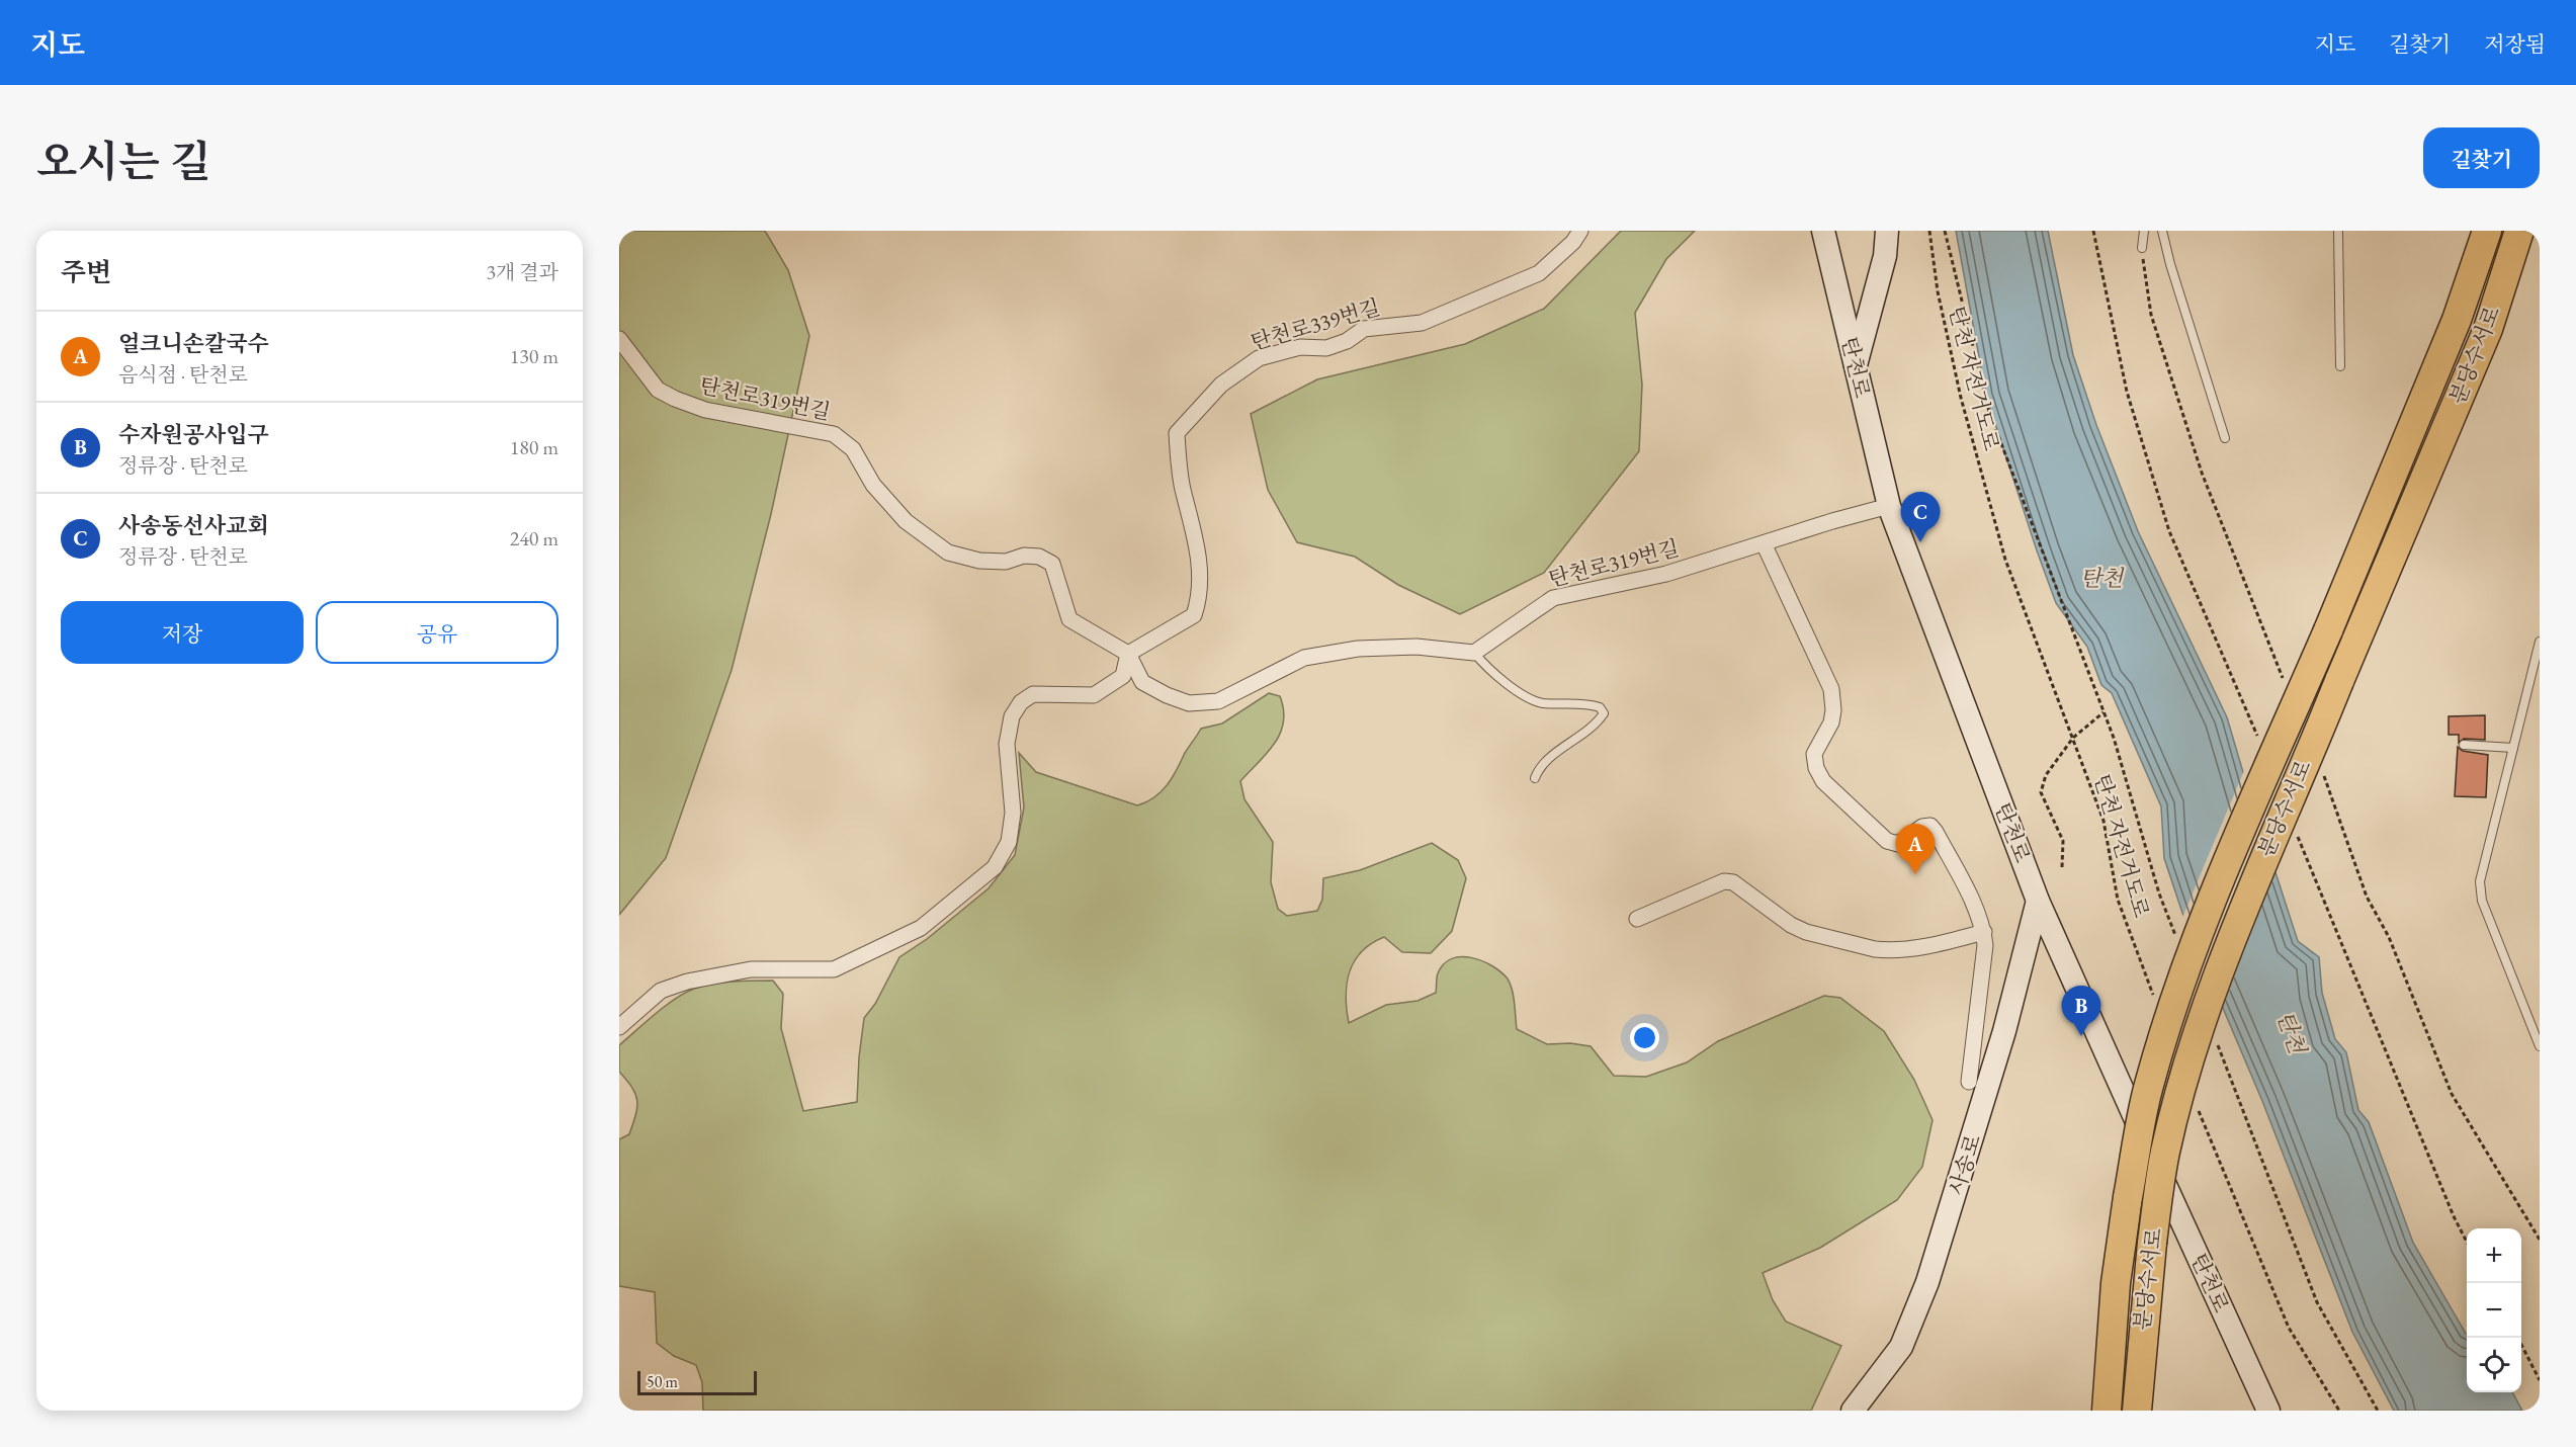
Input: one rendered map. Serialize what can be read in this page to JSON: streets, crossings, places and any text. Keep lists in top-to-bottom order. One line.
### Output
{"streets":{"highway":["분당수서로"],"main road":["탄천로","사송로"],"street":["탄천로339번길","탄천로319번길"],"path":["탄천 자전거도로"]},"crossings":[["탄천로339번길","탄천로319번길"],["탄천로","탄천로319번길"],["탄천로","사송로"]],"water":["탄천"],"scale_bar":"50 m","page":{"header":"지도","nav":["지도","길찾기","저장됨"],"title":"오시는 길","buttons":["길찾기",["저장","공유"]],"heading":["주변","3개 결과"],"list":[{"mark":"A","name":"얼크니손칼국수","note":"음식점 · 탄천로","value":"130 m"},{"mark":"B","name":"수자원공사입구","note":"정류장 · 탄천로","value":"180 m"},{"mark":"C","name":"사송동선사교회","note":"정류장 · 탄천로","value":"240 m"}],"pins":["C","A","B"],"map_buttons":["+","−"],"scale":"50 m"}}
